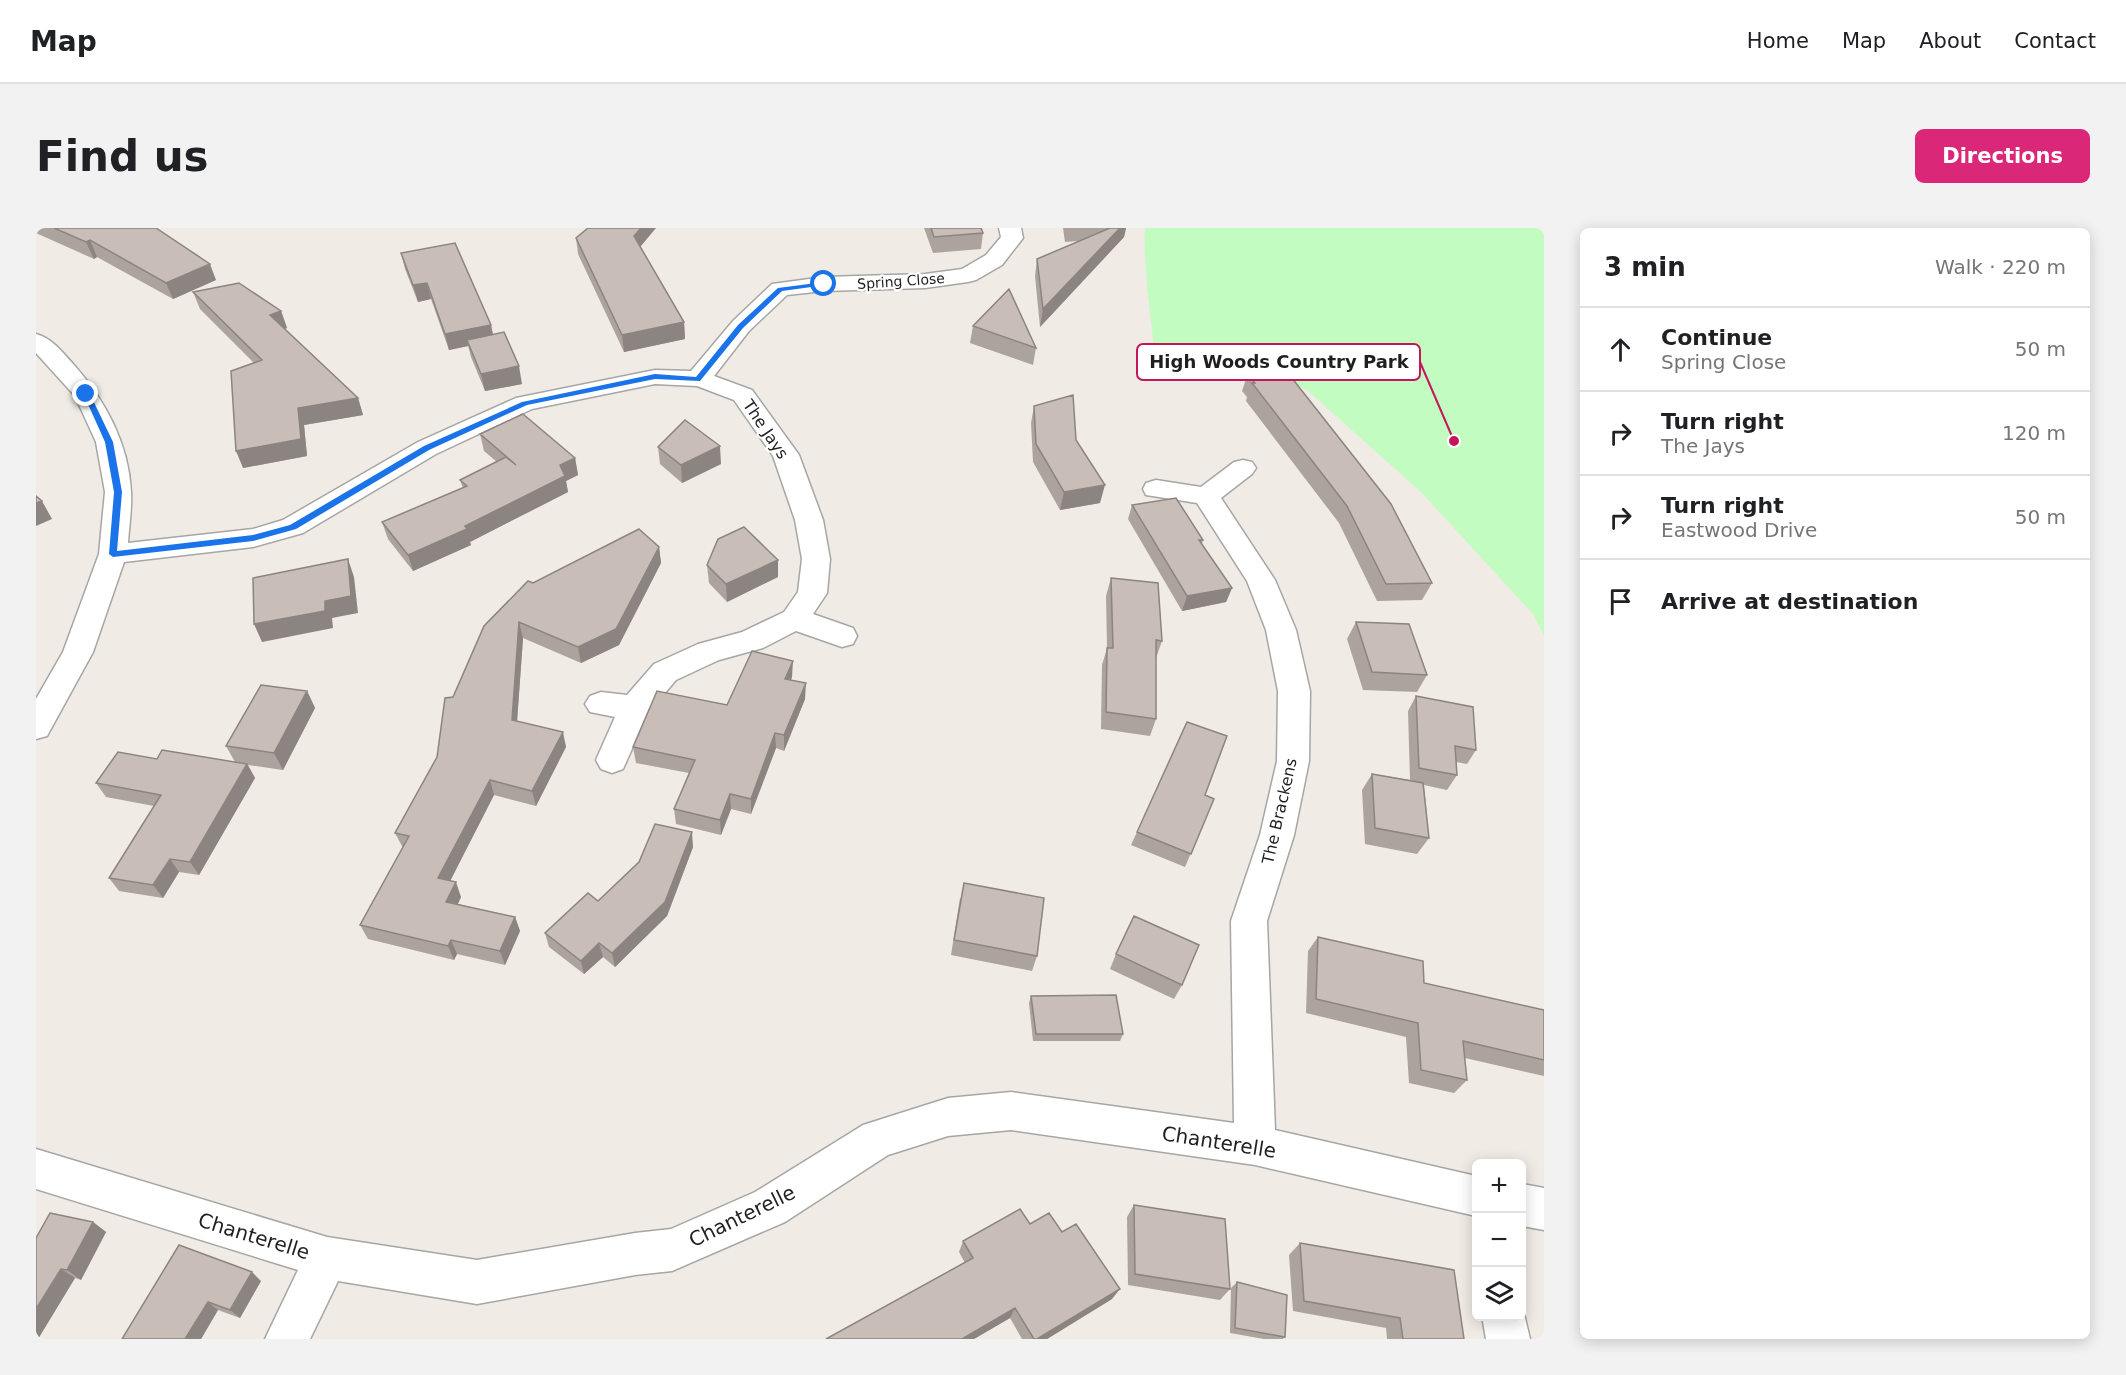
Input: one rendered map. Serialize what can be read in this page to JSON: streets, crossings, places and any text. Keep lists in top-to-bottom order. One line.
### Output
{"streets":{"street":["Spring Close","The Jays","The Brackens","Chanterelle"]},"crossings":[["Spring Close","The Jays"],["The Brackens","Chanterelle"]],"places":["High Woods Country Park"],"page":{"header":"Map","nav":["Home","Map","About","Contact"],"buttons":"Directions","title":"Find us","heading":["3 min","Walk · 220 m"],"list":[["Continue","Spring Close","50 m"],["Turn right","The Jays","120 m"],["Turn right","Eastwood Drive","50 m"],"Arrive at destination"],"map_buttons":["+","−"]}}
